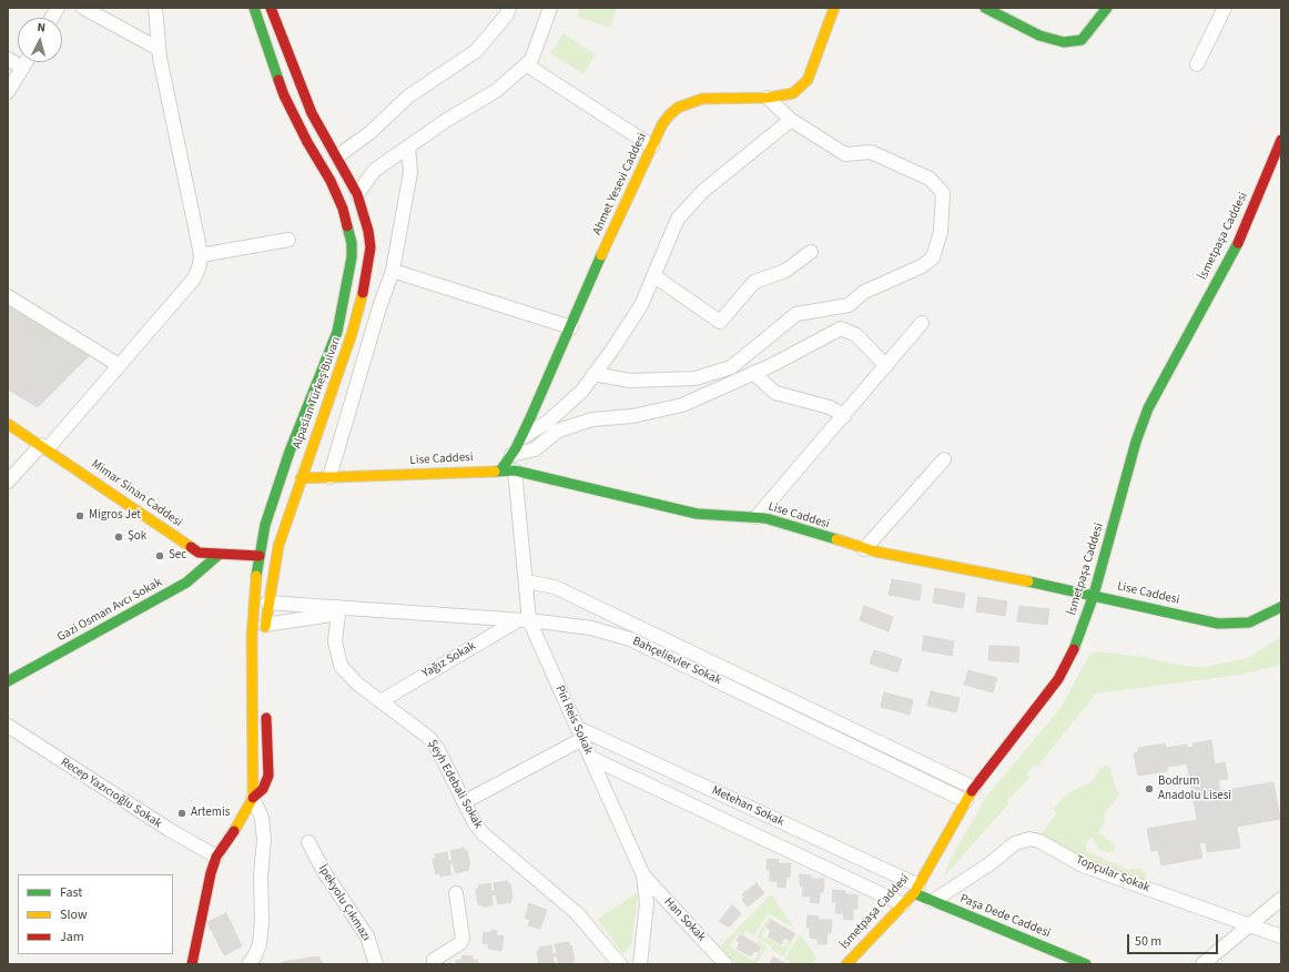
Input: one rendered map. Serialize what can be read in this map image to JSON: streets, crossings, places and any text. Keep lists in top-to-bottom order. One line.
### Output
{"streets":{"street":["Ahmet Yesevi Caddesi","İsmetpaşa Caddesi","Alpaslan Türkeş Bulvarı","Lise Caddesi","Mimar Sinan Caddesi","Gazi Osman Avcı Sokak","Yağız Sokak","Bahçelievler Sokak","Piri Reis Sokak","Şeyh Edebali Sokak","Recep Yazıcıoğlu Sokak","Metehan Sokak","Topçular Sokak","İpekyolu Çıkmazı","Paşa Dede Caddesi","Han Sokak"]},"crossings":[["Ahmet Yesevi Caddesi","Lise Caddesi"],["Ahmet Yesevi Caddesi","Piri Reis Sokak"],["İsmetpaşa Caddesi","Lise Caddesi"],["İsmetpaşa Caddesi","Bahçelievler Sokak"],["İsmetpaşa Caddesi","Metehan Sokak"],["İsmetpaşa Caddesi","Paşa Dede Caddesi"],["Alpaslan Türkeş Bulvarı","Lise Caddesi"],["Alpaslan Türkeş Bulvarı","Mimar Sinan Caddesi"],["Alpaslan Türkeş Bulvarı","Recep Yazıcıoğlu Sokak"],["Lise Caddesi","Piri Reis Sokak"],["Mimar Sinan Caddesi","Gazi Osman Avcı Sokak"],["Yağız Sokak","Bahçelievler Sokak"],["Yağız Sokak","Piri Reis Sokak"],["Yağız Sokak","Şeyh Edebali Sokak"],["Bahçelievler Sokak","Piri Reis Sokak"],["Piri Reis Sokak","Metehan Sokak"],["Piri Reis Sokak","Han Sokak"],["Metehan Sokak","Paşa Dede Caddesi"],["Topçular Sokak","Paşa Dede Caddesi"]],"places":["Migros Jet","Şok","Sec","Bodrum Anadolu Lisesi","Artemis"],"legend":["Fast","Slow","Jam"],"scale_bar":"50 m","north":"top"}
